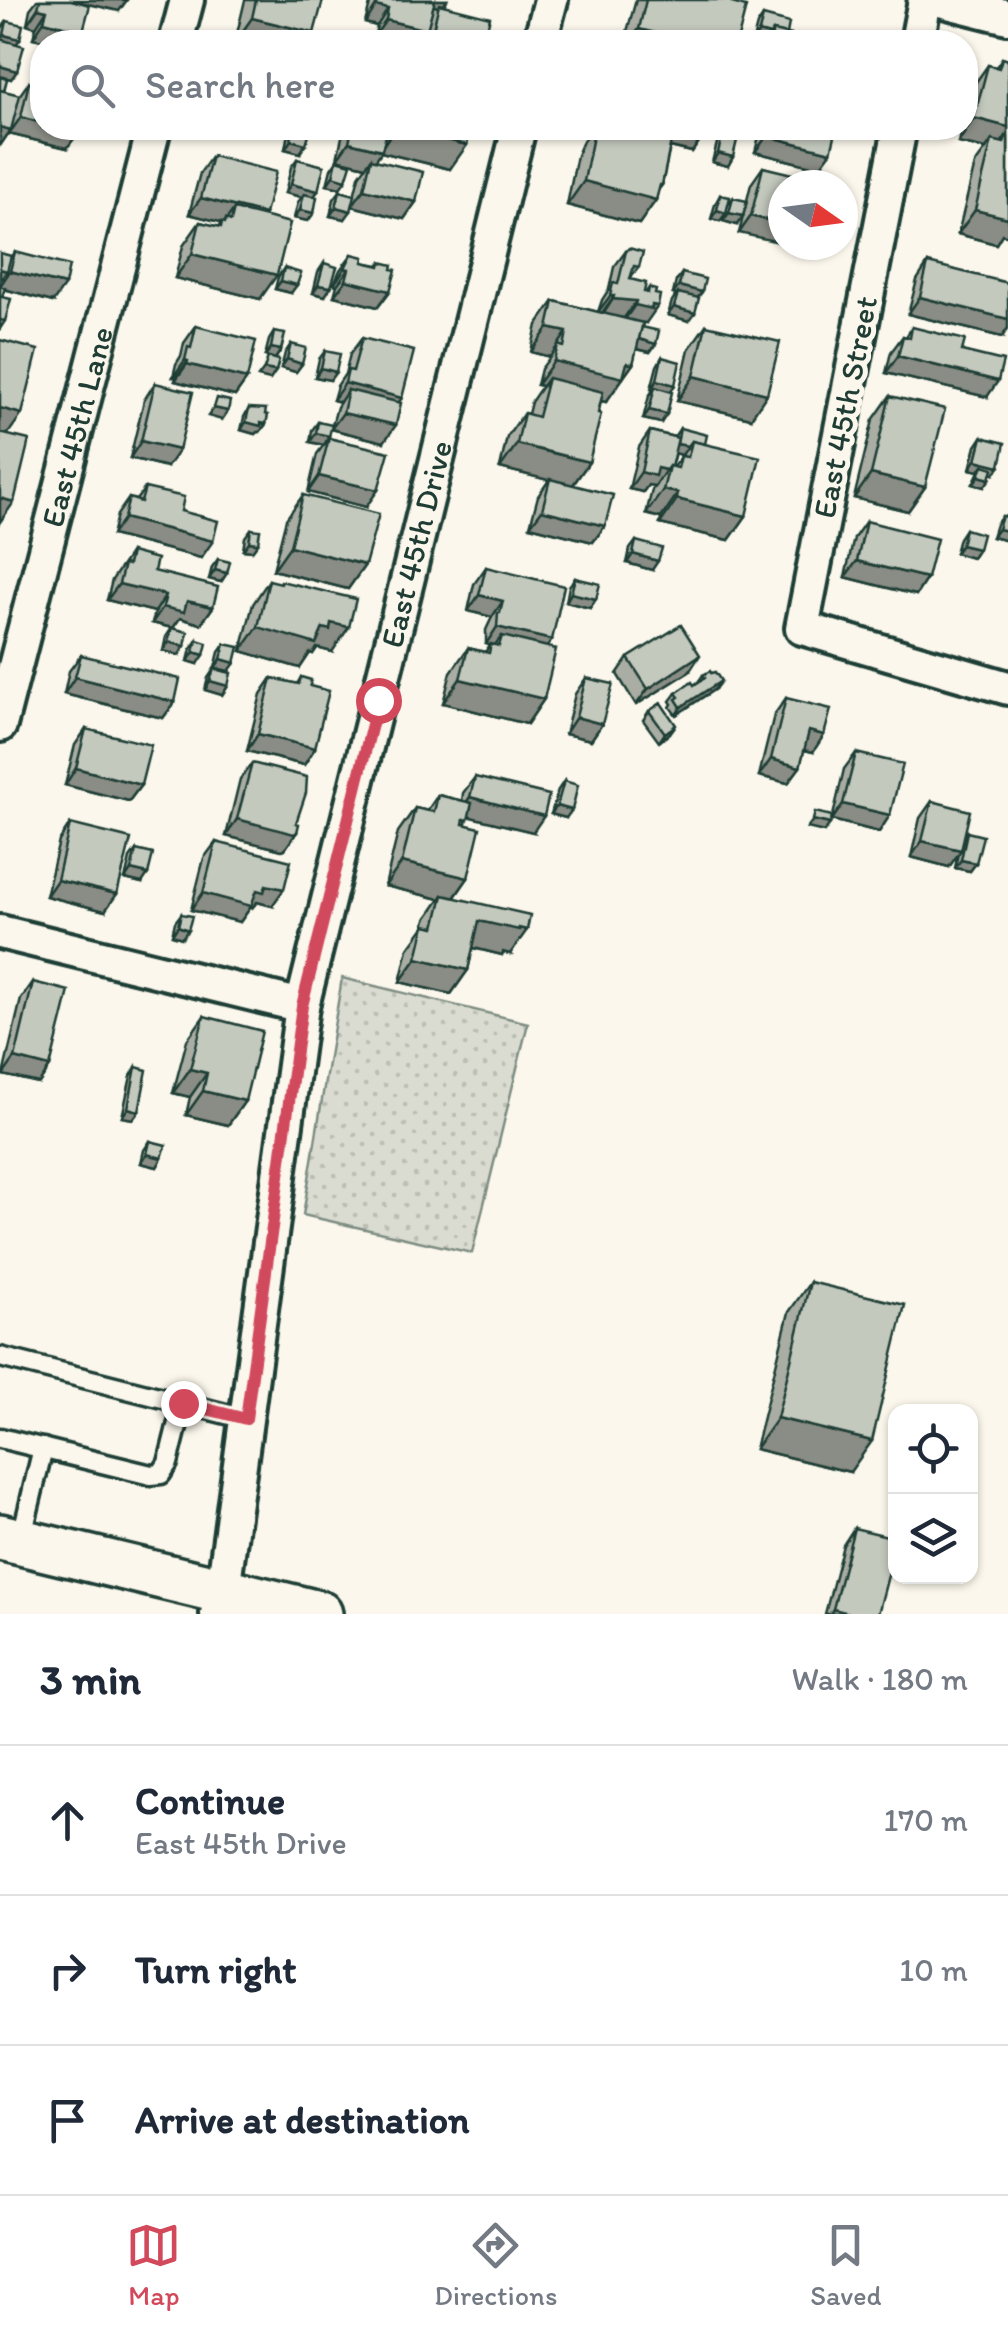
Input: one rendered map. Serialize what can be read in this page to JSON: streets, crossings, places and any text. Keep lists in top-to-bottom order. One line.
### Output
{"streets":{"street":["East 45th Street","East 45th Lane","East 45th Drive"]},"north":"right","page":{"search":"Search here","heading":["3 min","Walk · 180 m"],"list":[["Continue","East 45th Drive","170 m"],["Turn right","10 m"],"Arrive at destination"],"nav":["Map","Directions","Saved"]}}
